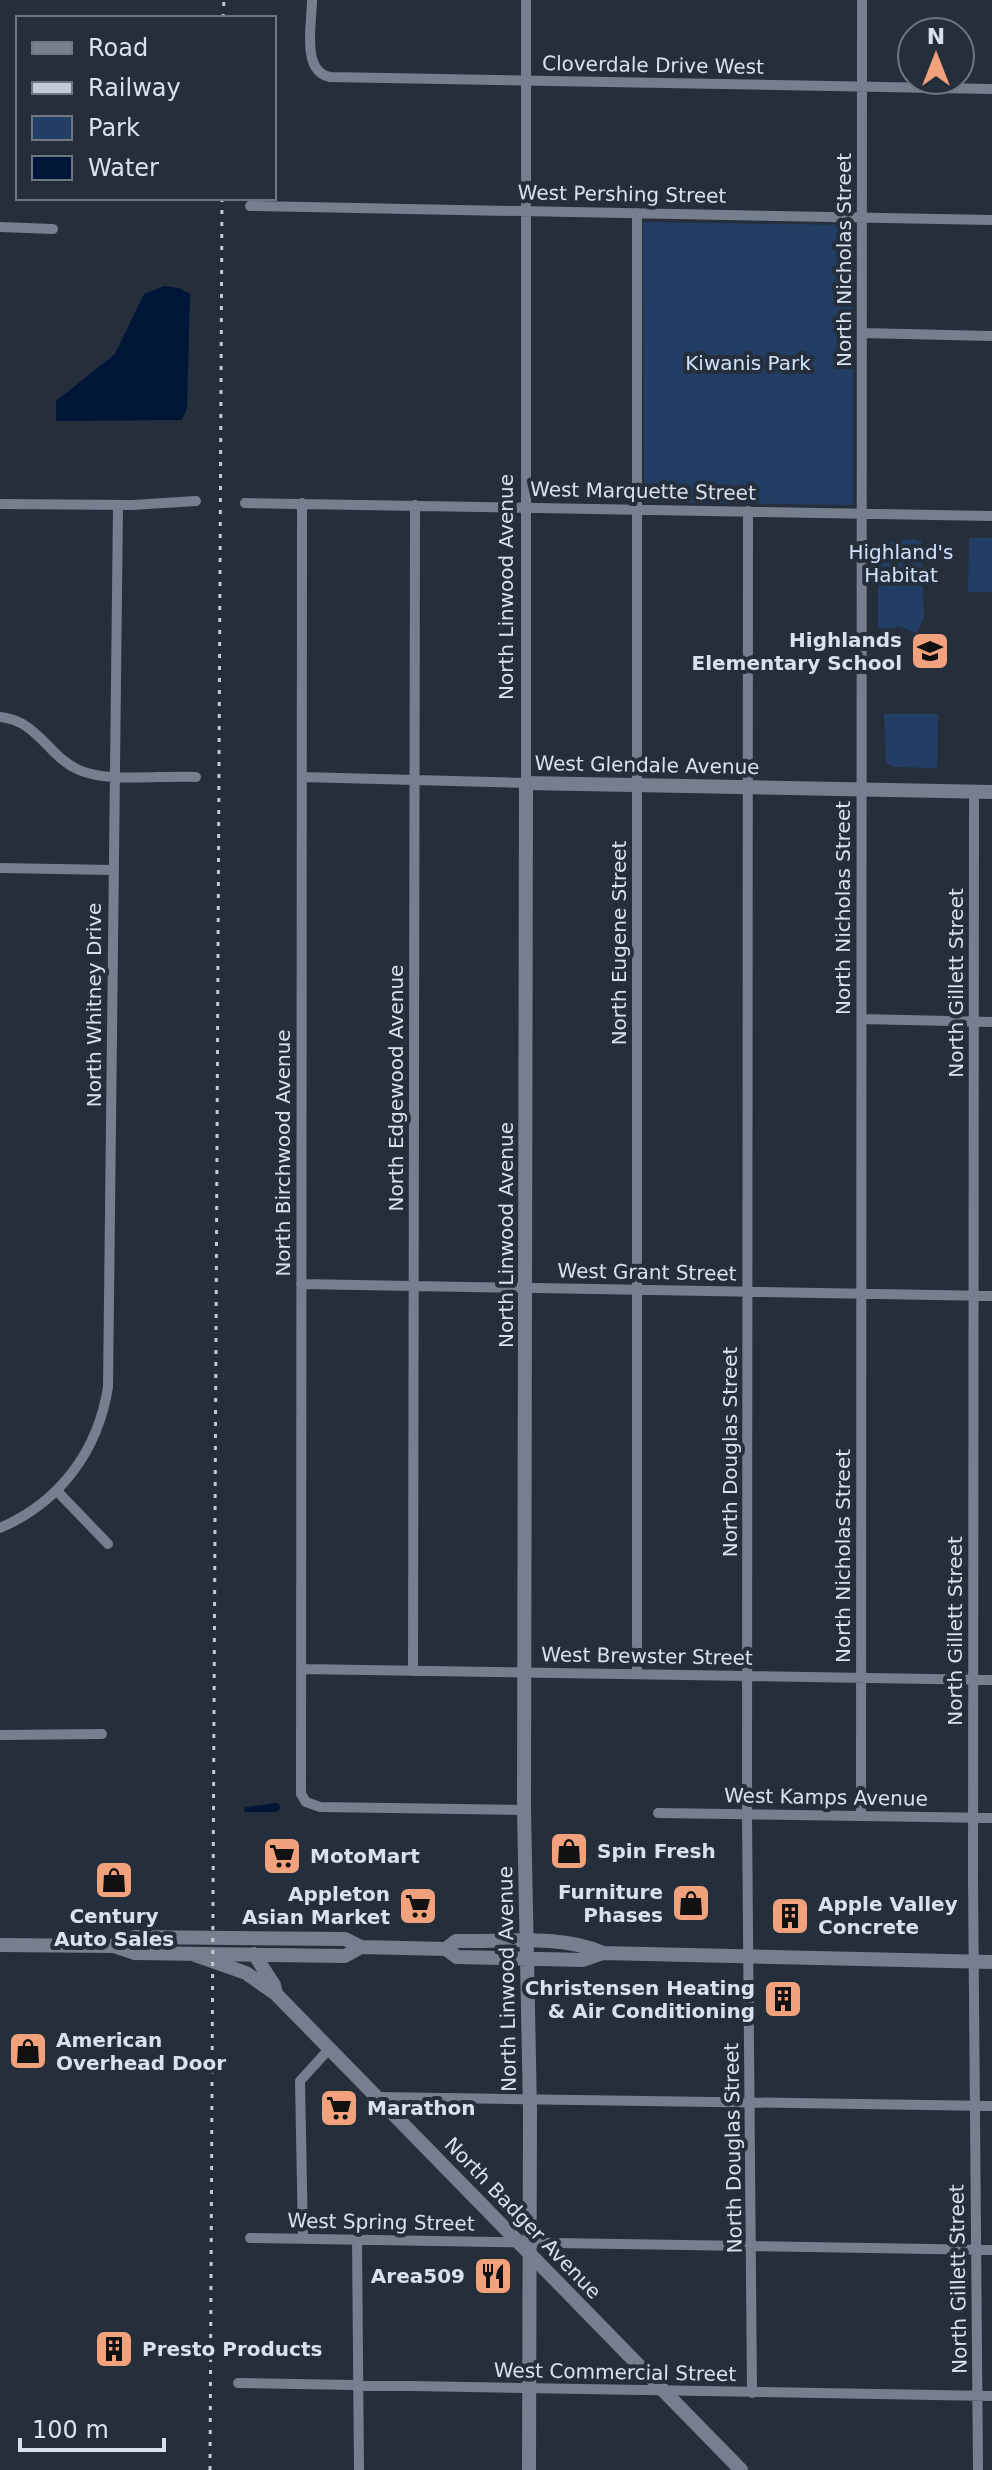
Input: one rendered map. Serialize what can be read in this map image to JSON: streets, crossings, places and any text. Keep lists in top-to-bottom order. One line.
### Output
{"streets":{"main road":["North Linwood Avenue","West Glendale Avenue","North Badger Avenue"],"street":["Cloverdale Drive West","West Pershing Street","North Nicholas Street","West Marquette Street","North Eugene Street","North Gillett Street","North Whitney Drive","North Edgewood Avenue","North Birchwood Avenue","West Grant Street","North Douglas Street","West Brewster Street","West Kamps Avenue","West Spring Street","West Commercial Street"]},"crossings":[["Cloverdale Drive West","North Nicholas Street"],["Cloverdale Drive West","North Linwood Avenue"],["West Pershing Street","North Nicholas Street"],["West Pershing Street","North Linwood Avenue"],["West Pershing Street","North Eugene Street"],["North Nicholas Street","West Marquette Street"],["North Nicholas Street","West Glendale Avenue"],["North Nicholas Street","West Grant Street"],["North Nicholas Street","West Brewster Street"],["North Nicholas Street","West Kamps Avenue"],["West Marquette Street","North Linwood Avenue"],["West Marquette Street","North Eugene Street"],["West Marquette Street","North Edgewood Avenue"],["West Marquette Street","North Birchwood Avenue"],["West Marquette Street","North Douglas Street"],["North Linwood Avenue","West Glendale Avenue"],["North Linwood Avenue","North Birchwood Avenue"],["North Linwood Avenue","West Grant Street"],["North Linwood Avenue","West Brewster Street"],["North Linwood Avenue","North Badger Avenue"],["North Linwood Avenue","West Spring Street"],["North Linwood Avenue","West Commercial Street"],["West Glendale Avenue","North Eugene Street"],["West Glendale Avenue","North Gillett Street"],["West Glendale Avenue","North Edgewood Avenue"],["West Glendale Avenue","North Birchwood Avenue"],["West Glendale Avenue","North Douglas Street"],["North Eugene Street","West Grant Street"],["North Eugene Street","West Brewster Street"],["North Gillett Street","West Grant Street"],["North Gillett Street","West Brewster Street"],["North Gillett Street","West Kamps Avenue"],["North Gillett Street","West Spring Street"],["North Gillett Street","West Commercial Street"],["North Edgewood Avenue","West Grant Street"],["North Edgewood Avenue","West Brewster Street"],["North Birchwood Avenue","West Grant Street"],["North Birchwood Avenue","West Brewster Street"],["West Grant Street","North Douglas Street"],["North Douglas Street","West Brewster Street"],["North Douglas Street","West Kamps Avenue"],["North Douglas Street","West Spring Street"],["North Douglas Street","West Commercial Street"],["North Badger Avenue","West Spring Street"],["North Badger Avenue","West Commercial Street"]],"parks":["Kiwanis Park","Highland's Habitat"],"places":{"school or university":["Highlands Elementary School"],"shop":["Spin Fresh","Century Auto Sales","Furniture Phases","American Overhead Door"],"supermarket":["MotoMart","Appleton Asian Market","Marathon"],"building":["Apple Valley Concrete","Christensen Heating & Air Conditioning","Presto Products"],"restaurant":["Area509"]},"legend":["Road","Railway","Park","Water"],"scale_bar":"100 m","north":"top"}
